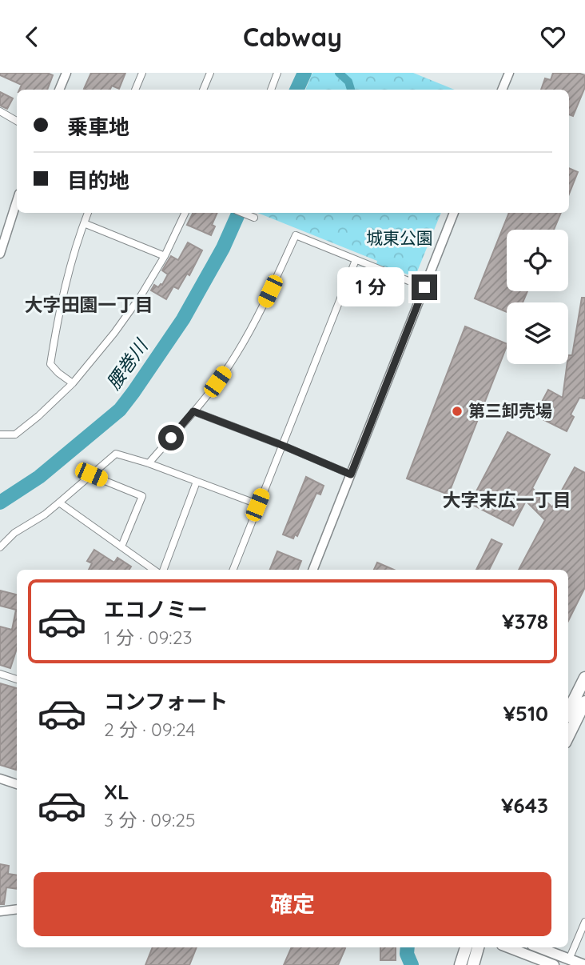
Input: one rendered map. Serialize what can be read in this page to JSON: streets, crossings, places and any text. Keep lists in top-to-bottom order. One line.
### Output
{"districts":["大字田園一丁目","大字末広一丁目"],"water":["腰巻川"],"parks":["城東公園"],"places":["第三卸売場"],"page":{"header":"Cabway","banner":["乗車地","目的地"],"bubble":"1 分","list":[{"name":"エコノミー","note":"1 分 · 09:23","value":"¥378"},{"name":"コンフォート","note":"2 分 · 09:24","value":"¥510"},{"name":"XL","note":"3 分 · 09:25","value":"¥643"}],"buttons":"確定"}}
